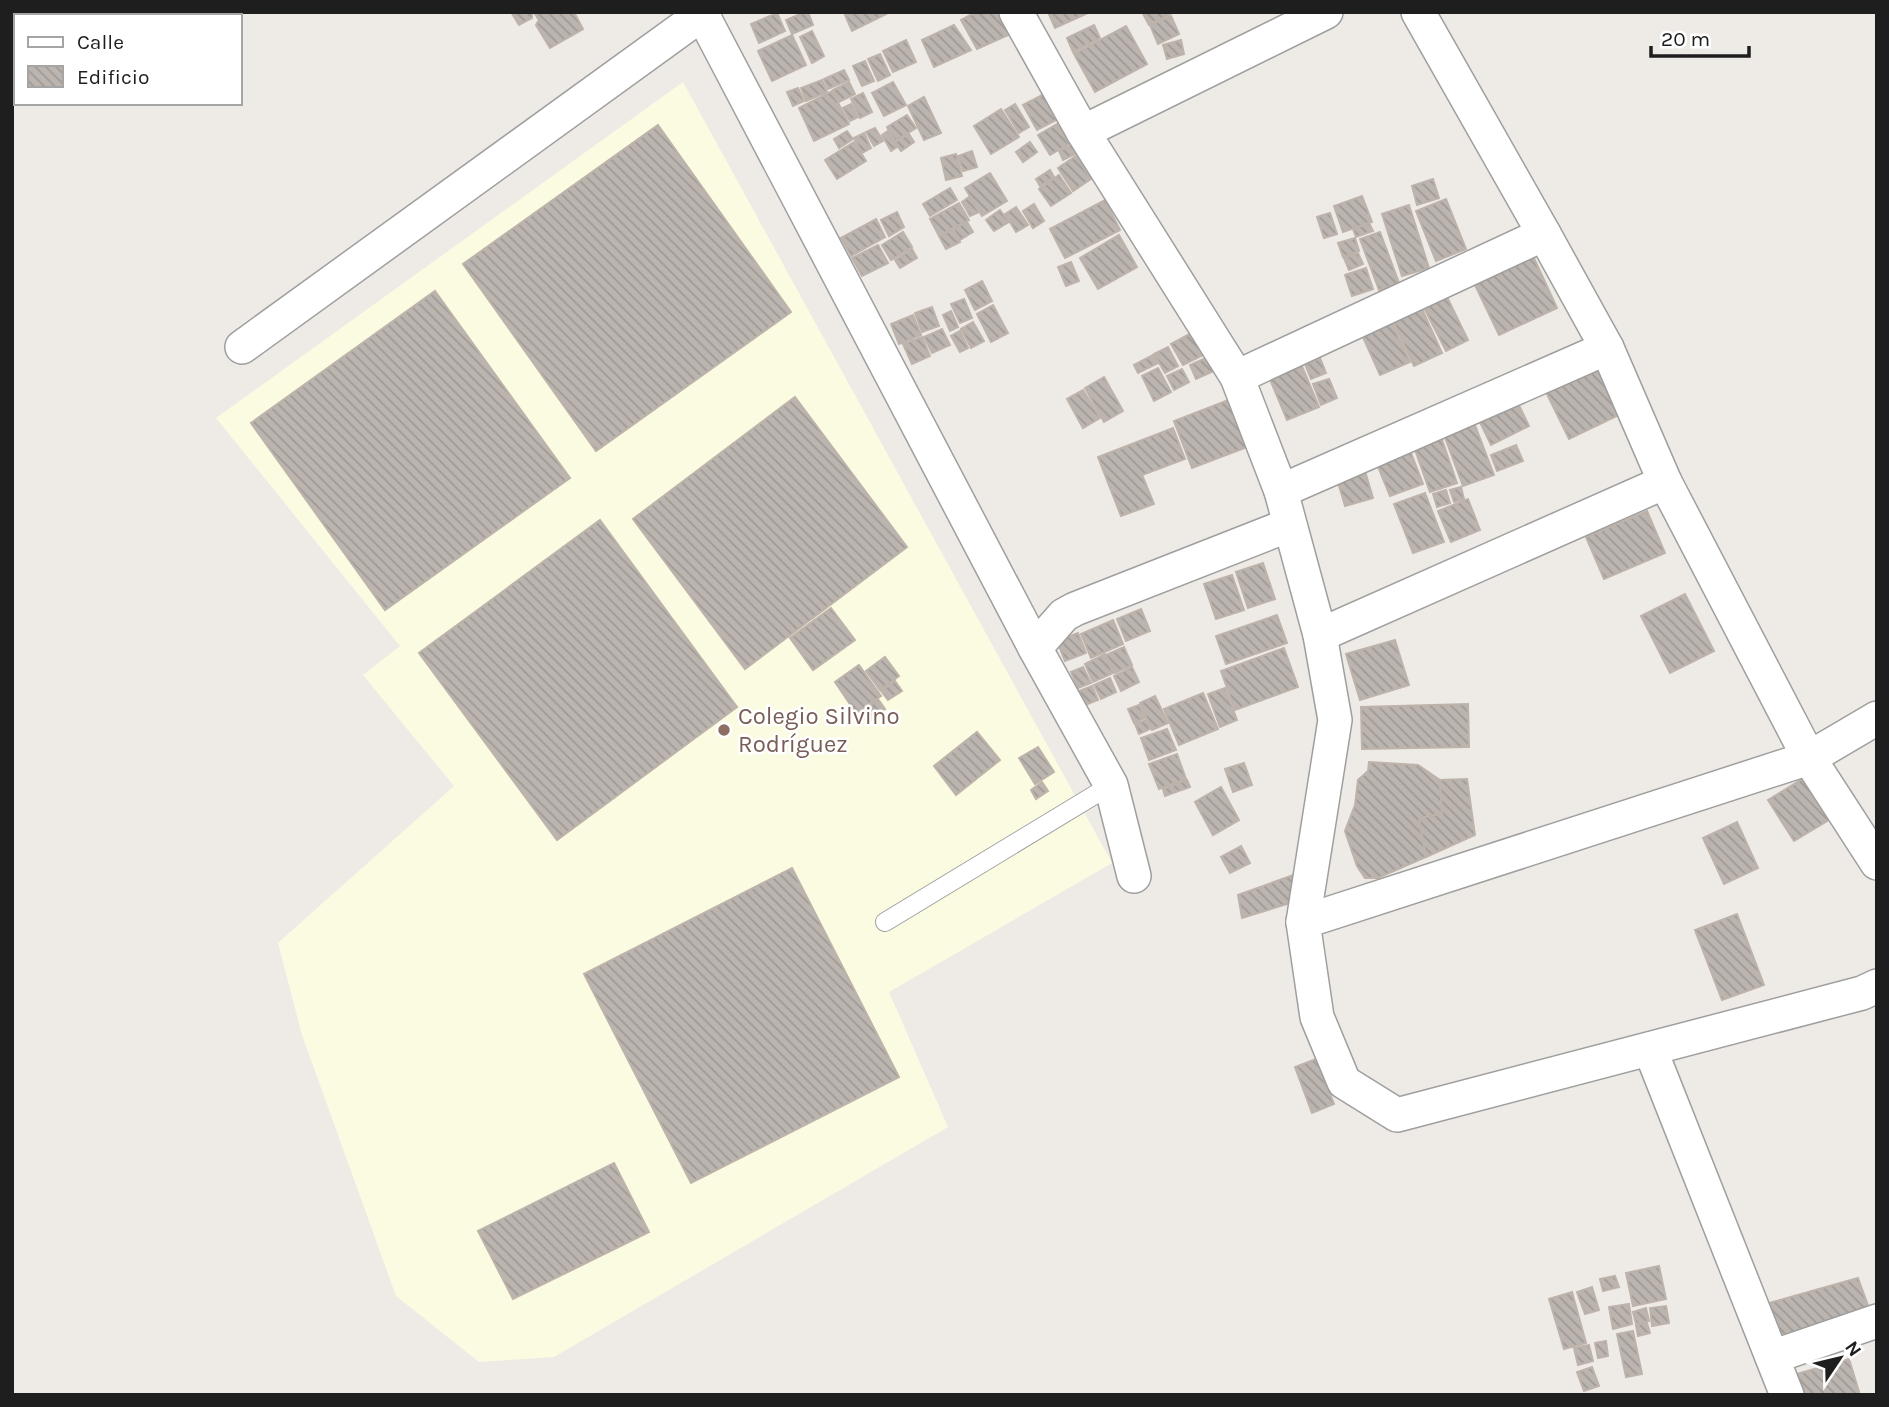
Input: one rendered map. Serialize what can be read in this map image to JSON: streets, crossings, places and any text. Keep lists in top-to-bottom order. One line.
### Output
{"places":["Colegio Silvino Rodríguez"],"legend":["Calle","Edificio"],"scale_bar":"20 m","north":"top right"}
